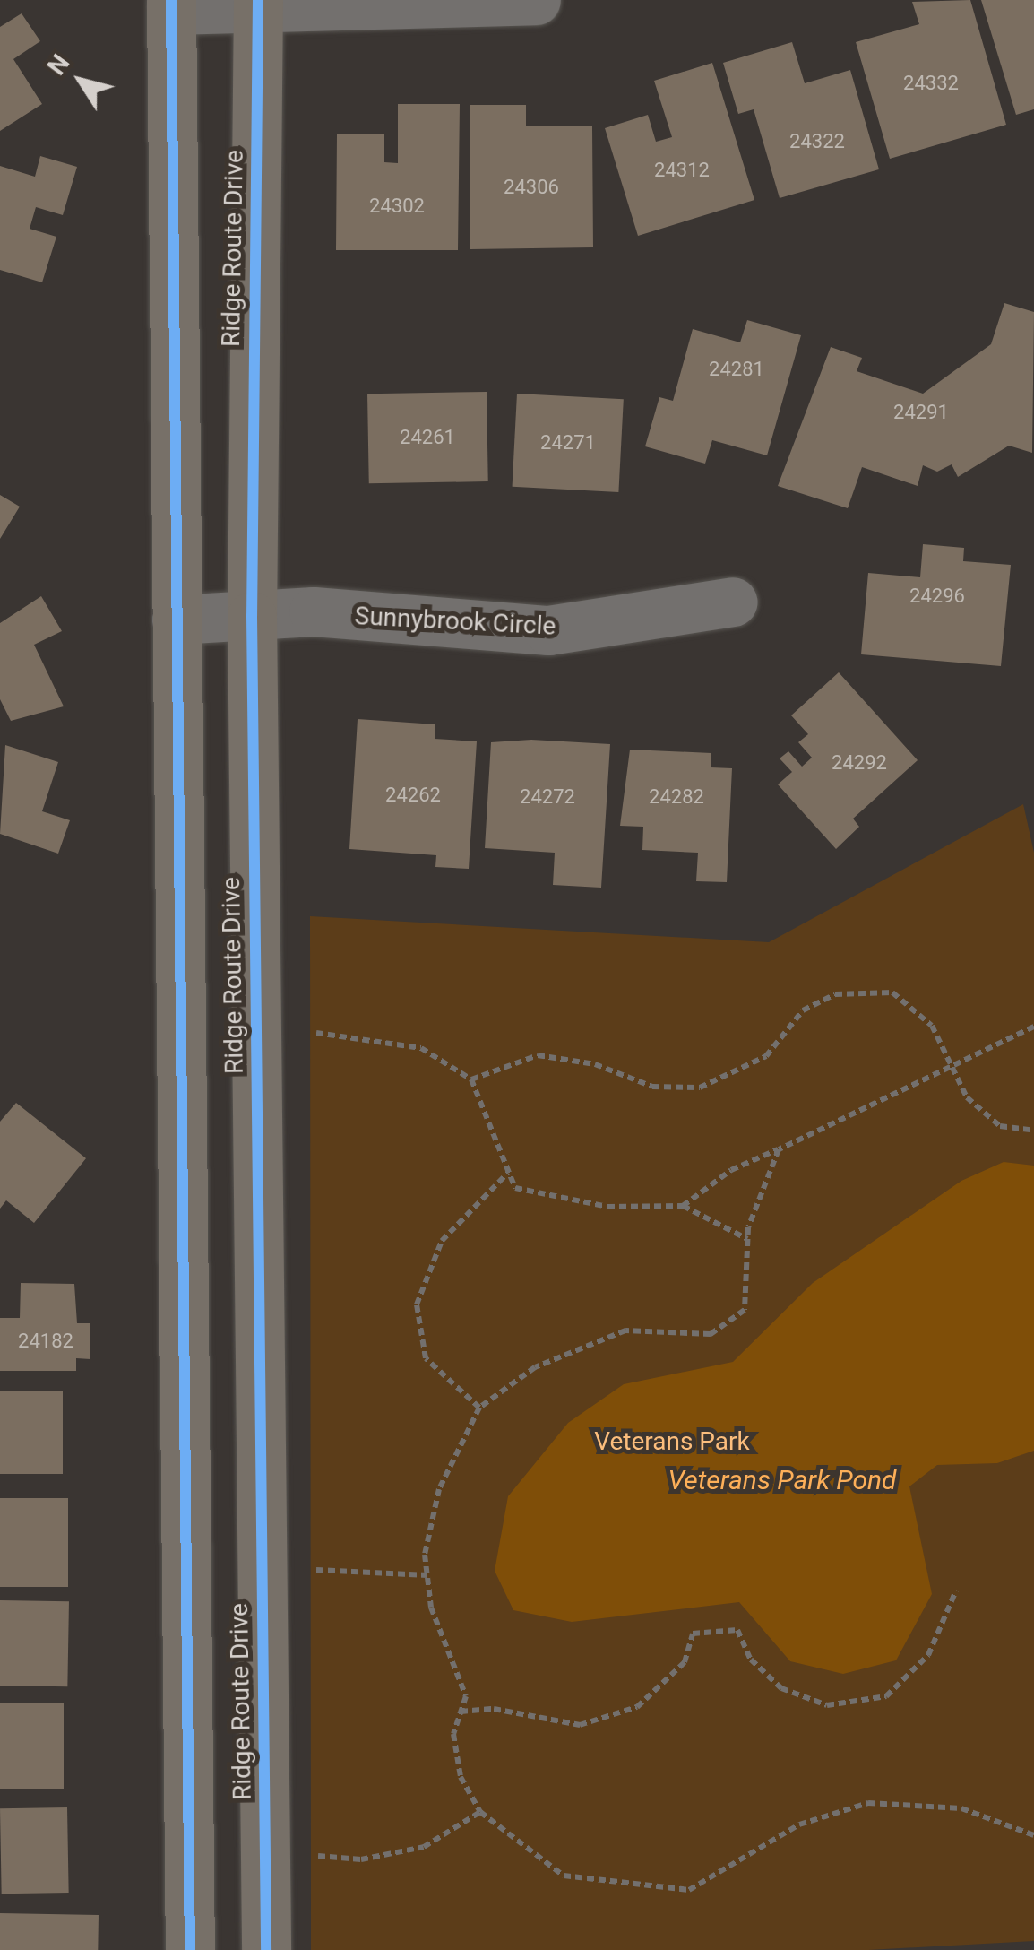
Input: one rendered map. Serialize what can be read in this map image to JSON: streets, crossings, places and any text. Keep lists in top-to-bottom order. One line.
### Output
{"streets":{"main road":["Ridge Route Drive"],"street":["Sunnybrook Circle"]},"crossings":[["Ridge Route Drive","Sunnybrook Circle"]],"water":["Veterans Park Pond"],"parks":["Veterans Park"],"house_numbers":["24332","24322","24312","24306","24302","24281","24291","24261","24271","24296","24292","24262","24272","24282","24182"],"north":"top left"}
